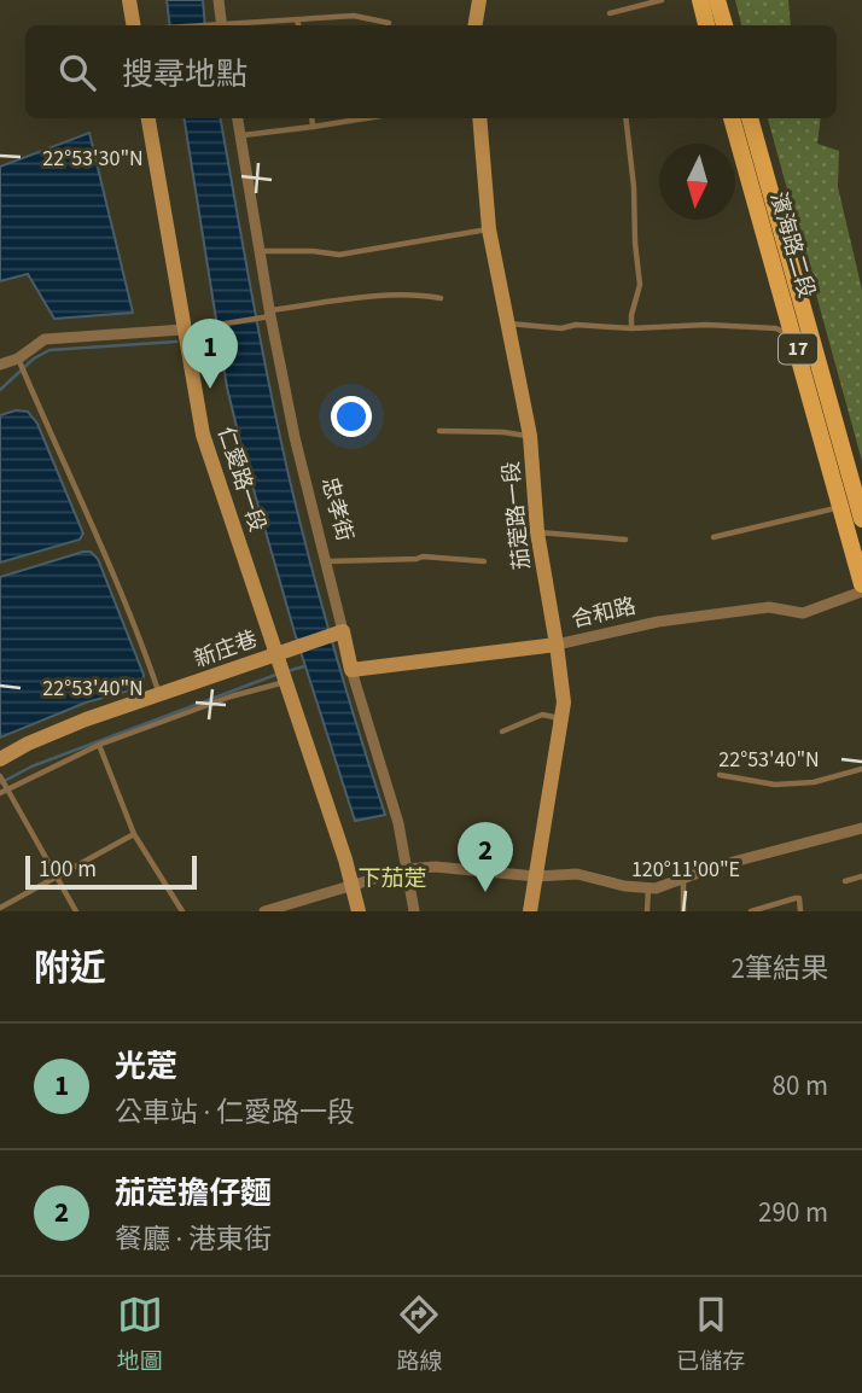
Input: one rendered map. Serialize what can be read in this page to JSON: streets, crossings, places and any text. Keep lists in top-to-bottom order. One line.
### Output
{"streets":{"main road":["濱海路二段","17"],"street":["仁愛路一段","忠孝街","茄萣路一段","合和路","新庄巷"]},"crossings":[["仁愛路一段","新庄巷"],["忠孝街","合和路"],["忠孝街","新庄巷"],["茄萣路一段","合和路"]],"districts":["下茄萣"],"scale_bar":"100 m","north":"bottom","page":{"search":"搜尋地點","pins":["1","2"],"scale":"100 m","heading":["附近","2筆結果"],"list":[{"mark":"1","name":"光萣","note":"公車站 · 仁愛路一段","value":"80 m"},{"mark":"2","name":"茄萣擔仔麵","note":"餐廳 · 港東街","value":"290 m"}],"nav":["地圖","路線","已儲存"]},"coordinates":["22°53'30\"N","22°53'40\"N","120°11'00\"E"]}
